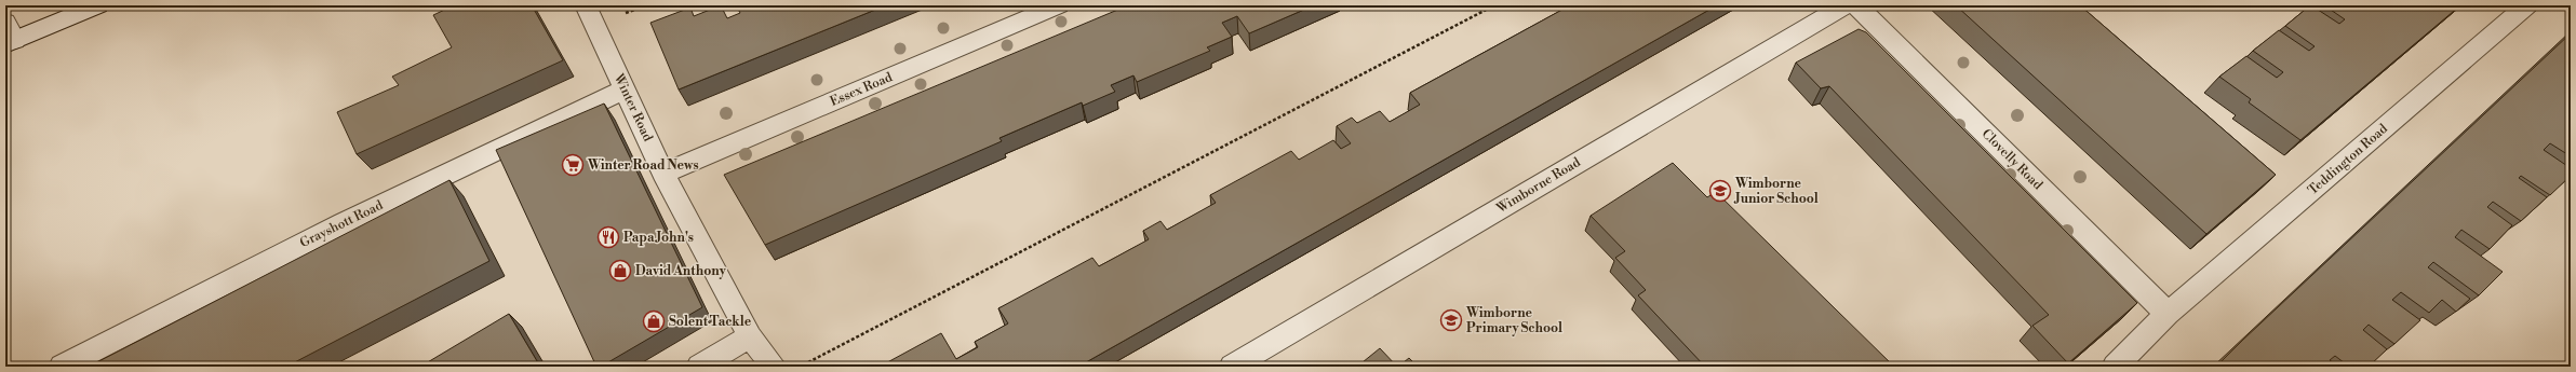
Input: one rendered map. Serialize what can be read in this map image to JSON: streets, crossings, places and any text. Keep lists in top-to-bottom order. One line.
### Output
{"streets":{"street":["Essex Road","Winter Road","Clovelly Road","Teddington Road","Wimborne Road","Grayshott Road"]},"crossings":[["Essex Road","Winter Road"],["Winter Road","Grayshott Road"],["Clovelly Road","Teddington Road"]],"places":{"supermarket":["Winter Road News"],"school or university":["Wimborne Junior School","Wimborne Primary School"],"restaurant":["Papa John's"],"shop":["David Anthony","Solent Tackle"]}}
